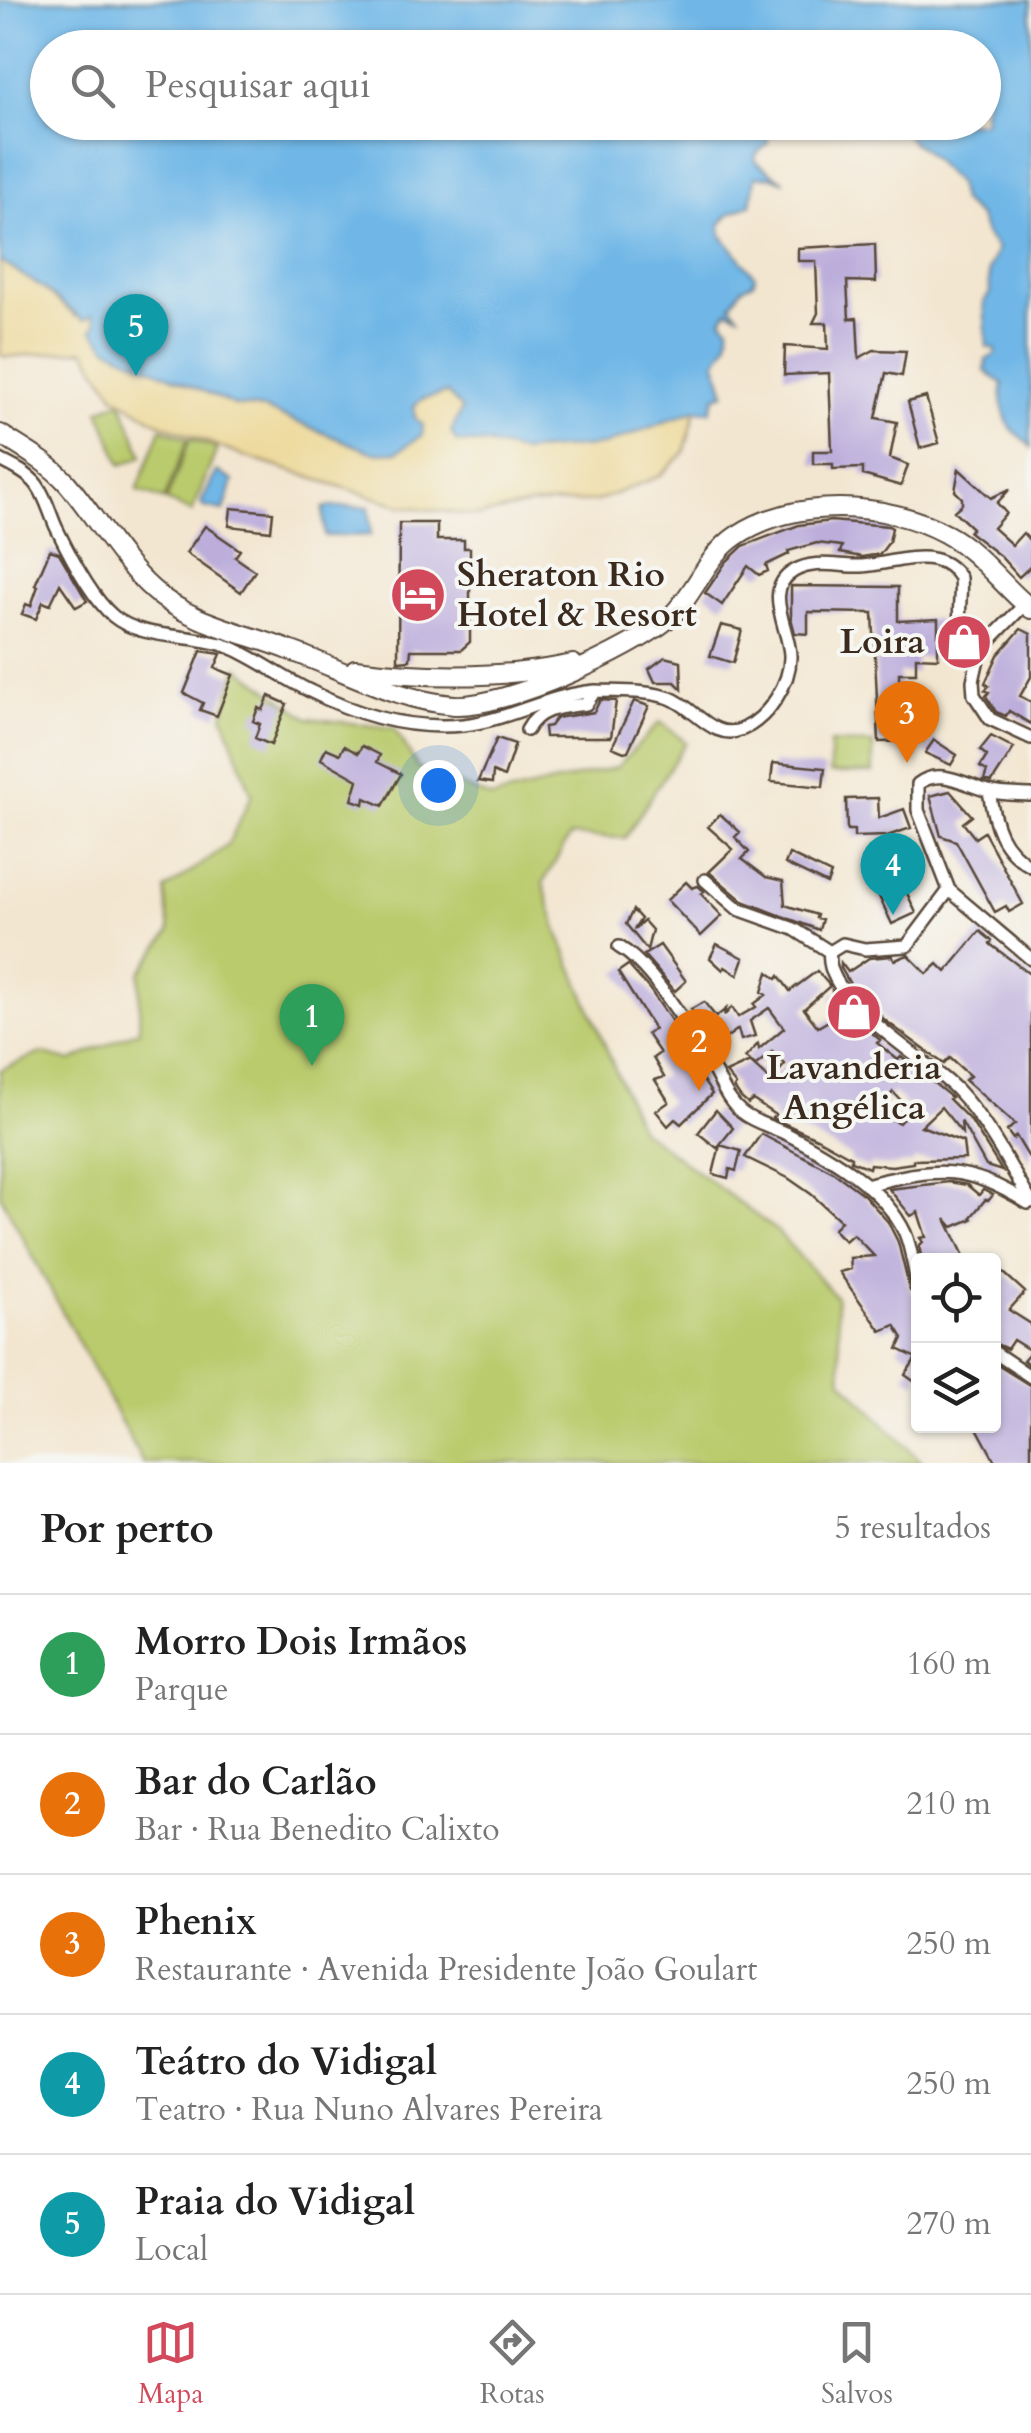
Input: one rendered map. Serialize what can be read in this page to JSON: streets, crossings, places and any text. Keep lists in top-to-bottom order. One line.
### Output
{"places":{"hotel":["Sheraton Rio Hotel & Resort"],"shop":["Loira","Lavanderia Angélica"]},"page":{"search":"Pesquisar aqui","pins":["5","3","4","1","2"],"heading":["Por perto","5 resultados"],"list":[{"mark":"1","name":"Morro Dois Irmãos","note":"Parque","value":"160 m"},{"mark":"2","name":"Bar do Carlão","note":"Bar · Rua Benedito Calixto","value":"210 m"},{"mark":"3","name":"Phenix","note":"Restaurante · Avenida Presidente João Goulart","value":"250 m"},{"mark":"4","name":"Teátro do Vidigal","note":"Teatro · Rua Nuno Alvares Pereira","value":"250 m"},{"mark":"5","name":"Praia do Vidigal","note":"Local","value":"270 m"}],"nav":["Mapa","Rotas","Salvos"]}}
